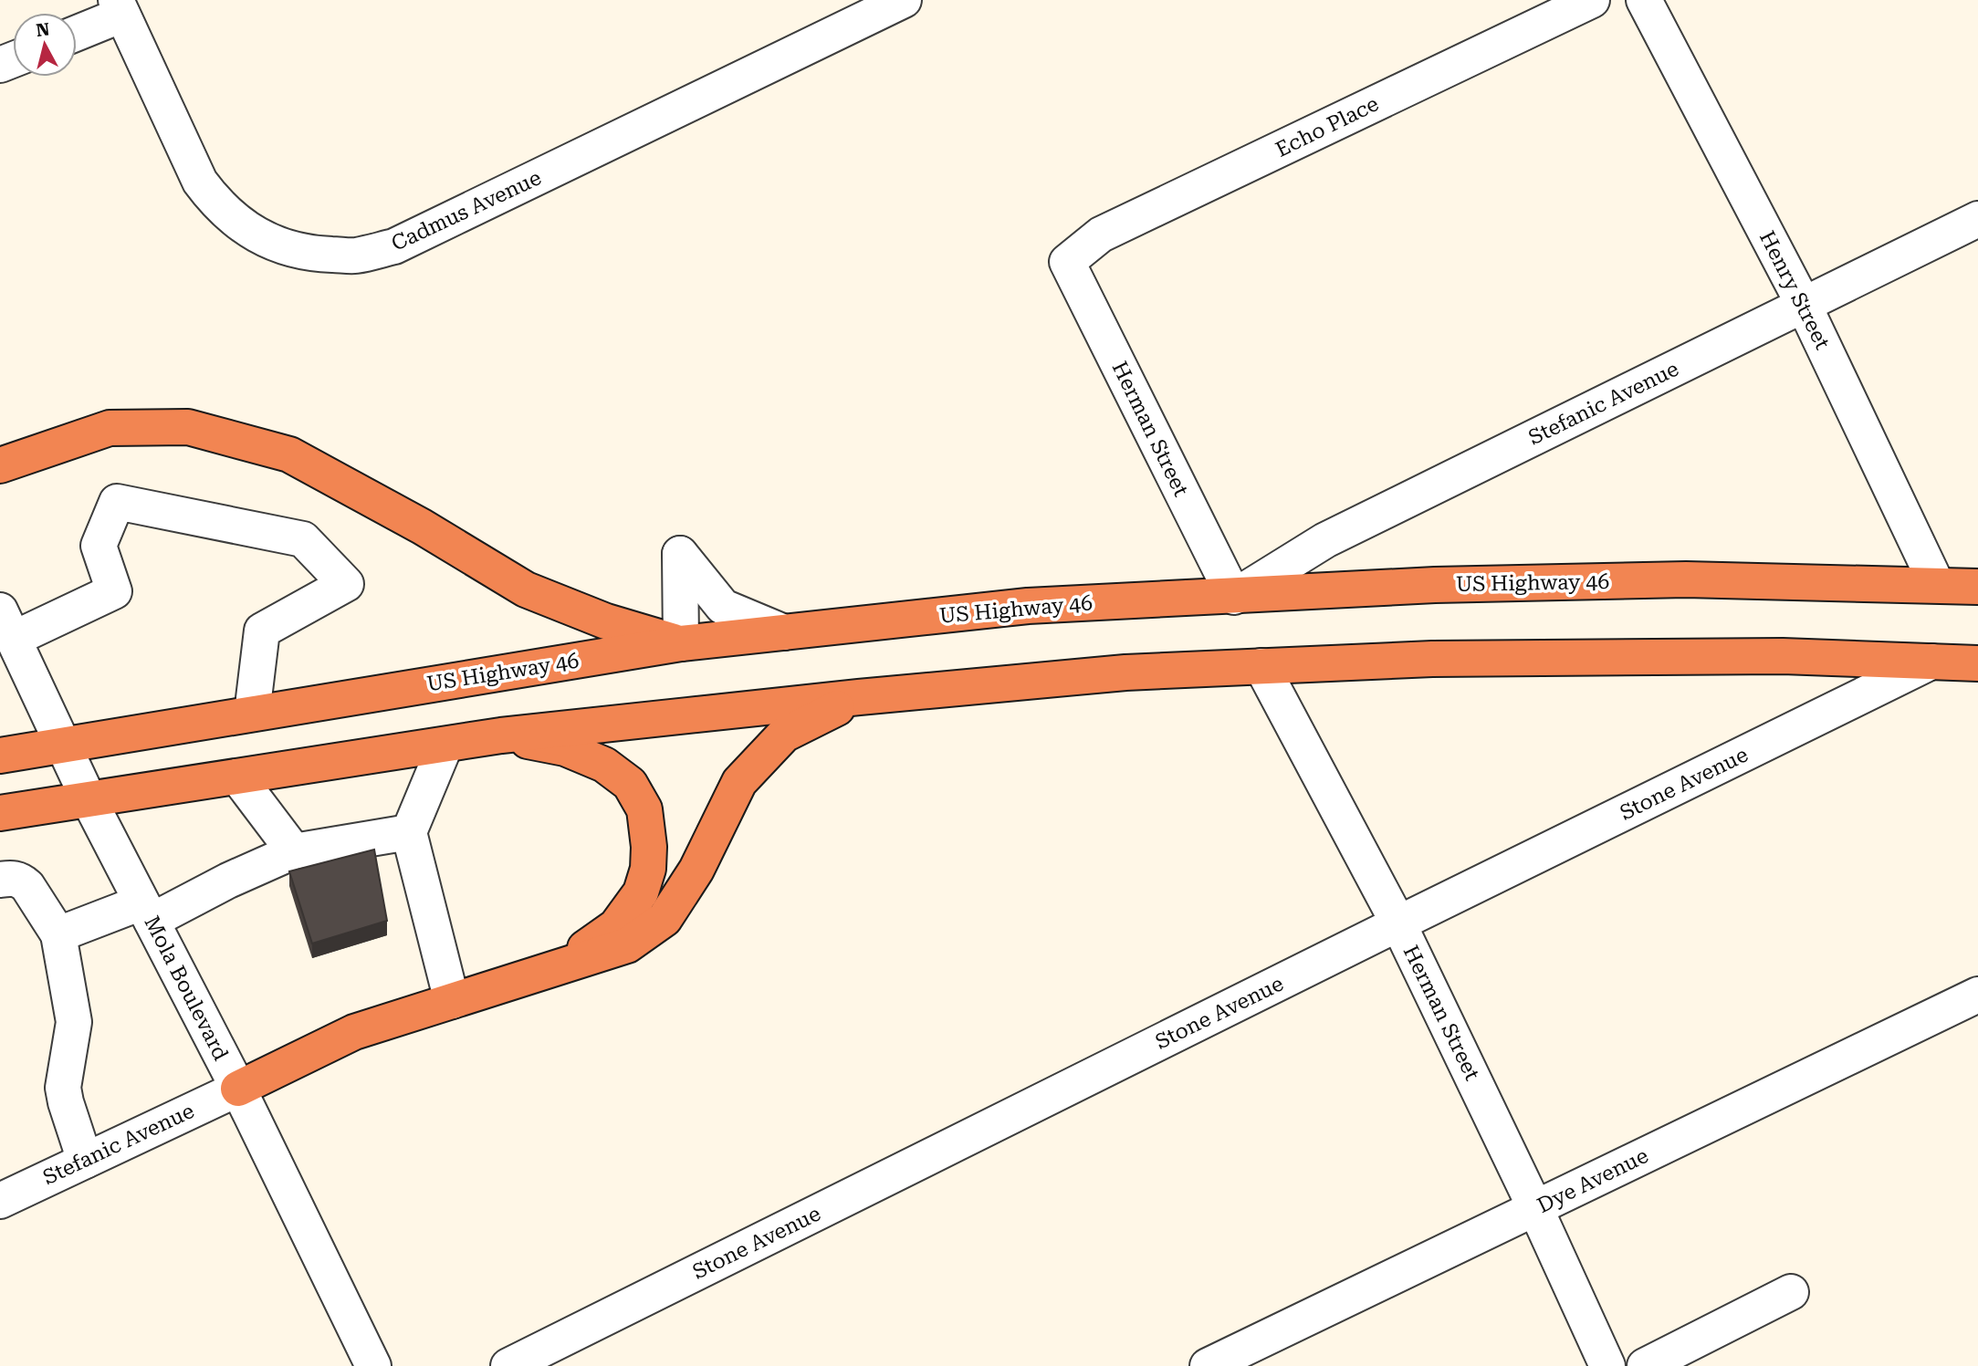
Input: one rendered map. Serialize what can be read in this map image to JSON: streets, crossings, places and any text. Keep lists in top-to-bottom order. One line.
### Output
{"streets":{"highway":["US Highway 46"],"street":["Echo Place","Cadmus Avenue","Henry Street","Stefanic Avenue","Herman Street","Stone Avenue","Mola Boulevard","Dye Avenue"]},"crossings":[["Echo Place","Herman Street"],["Henry Street","Stefanic Avenue"],["Henry Street","US Highway 46"],["Stefanic Avenue","Herman Street"],["Stefanic Avenue","US Highway 46"],["Stefanic Avenue","Mola Boulevard"],["Herman Street","US Highway 46"],["Herman Street","Stone Avenue"],["Herman Street","Dye Avenue"],["US Highway 46","Mola Boulevard"]],"north":"top"}
